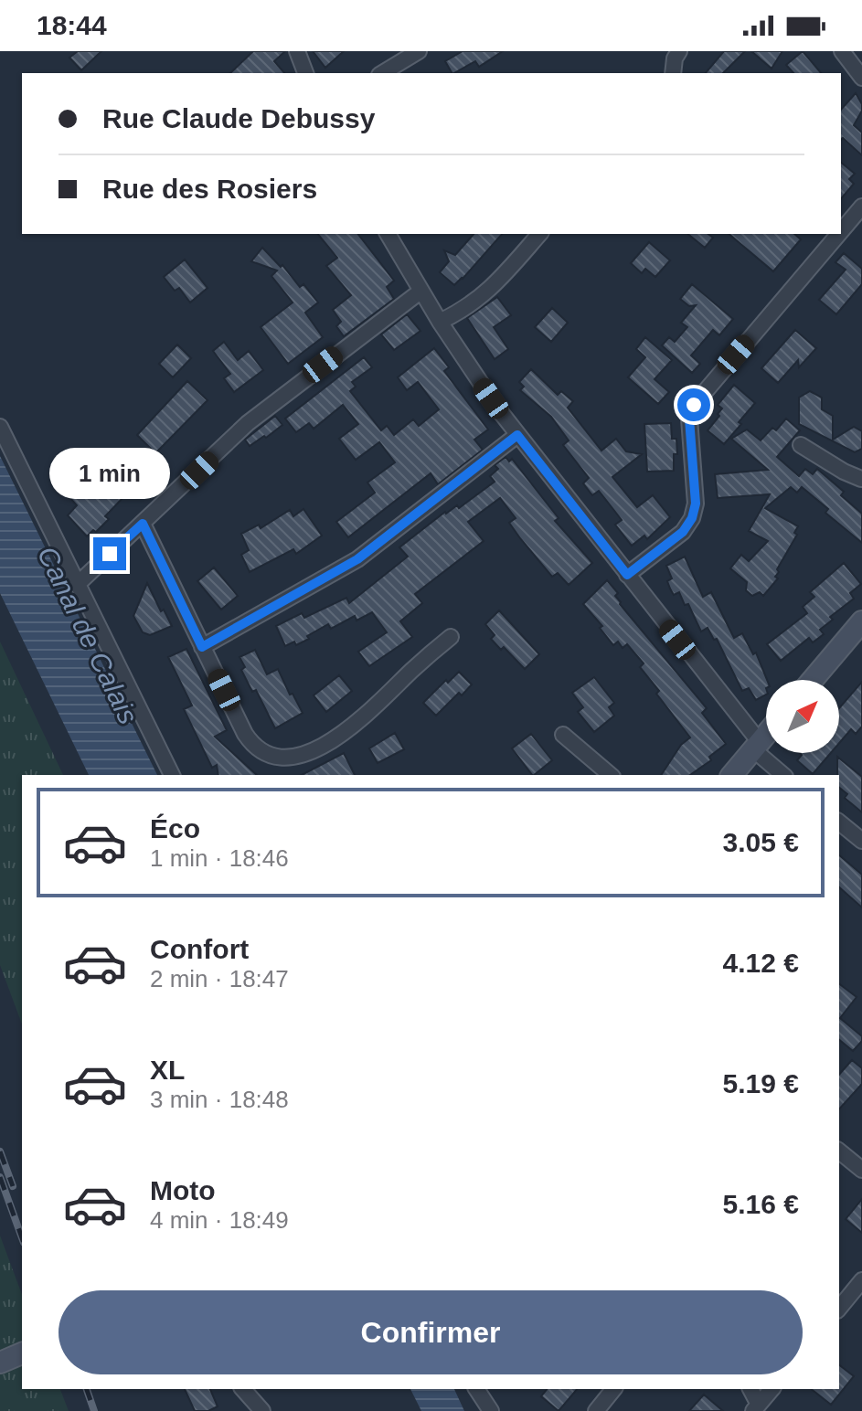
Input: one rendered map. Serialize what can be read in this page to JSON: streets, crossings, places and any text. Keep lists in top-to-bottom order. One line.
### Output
{"water":["Canal de Calais"],"north":"top right","page":{"status":"18:44","banner":["Rue Claude Debussy","Rue des Rosiers"],"bubble":"1 min","list":[{"name":"Éco","note":"1 min · 18:46","value":"3.05 €"},{"name":"Confort","note":"2 min · 18:47","value":"4.12 €"},{"name":"XL","note":"3 min · 18:48","value":"5.19 €"},{"name":"Moto","note":"4 min · 18:49","value":"5.16 €"}],"buttons":"Confirmer"}}
